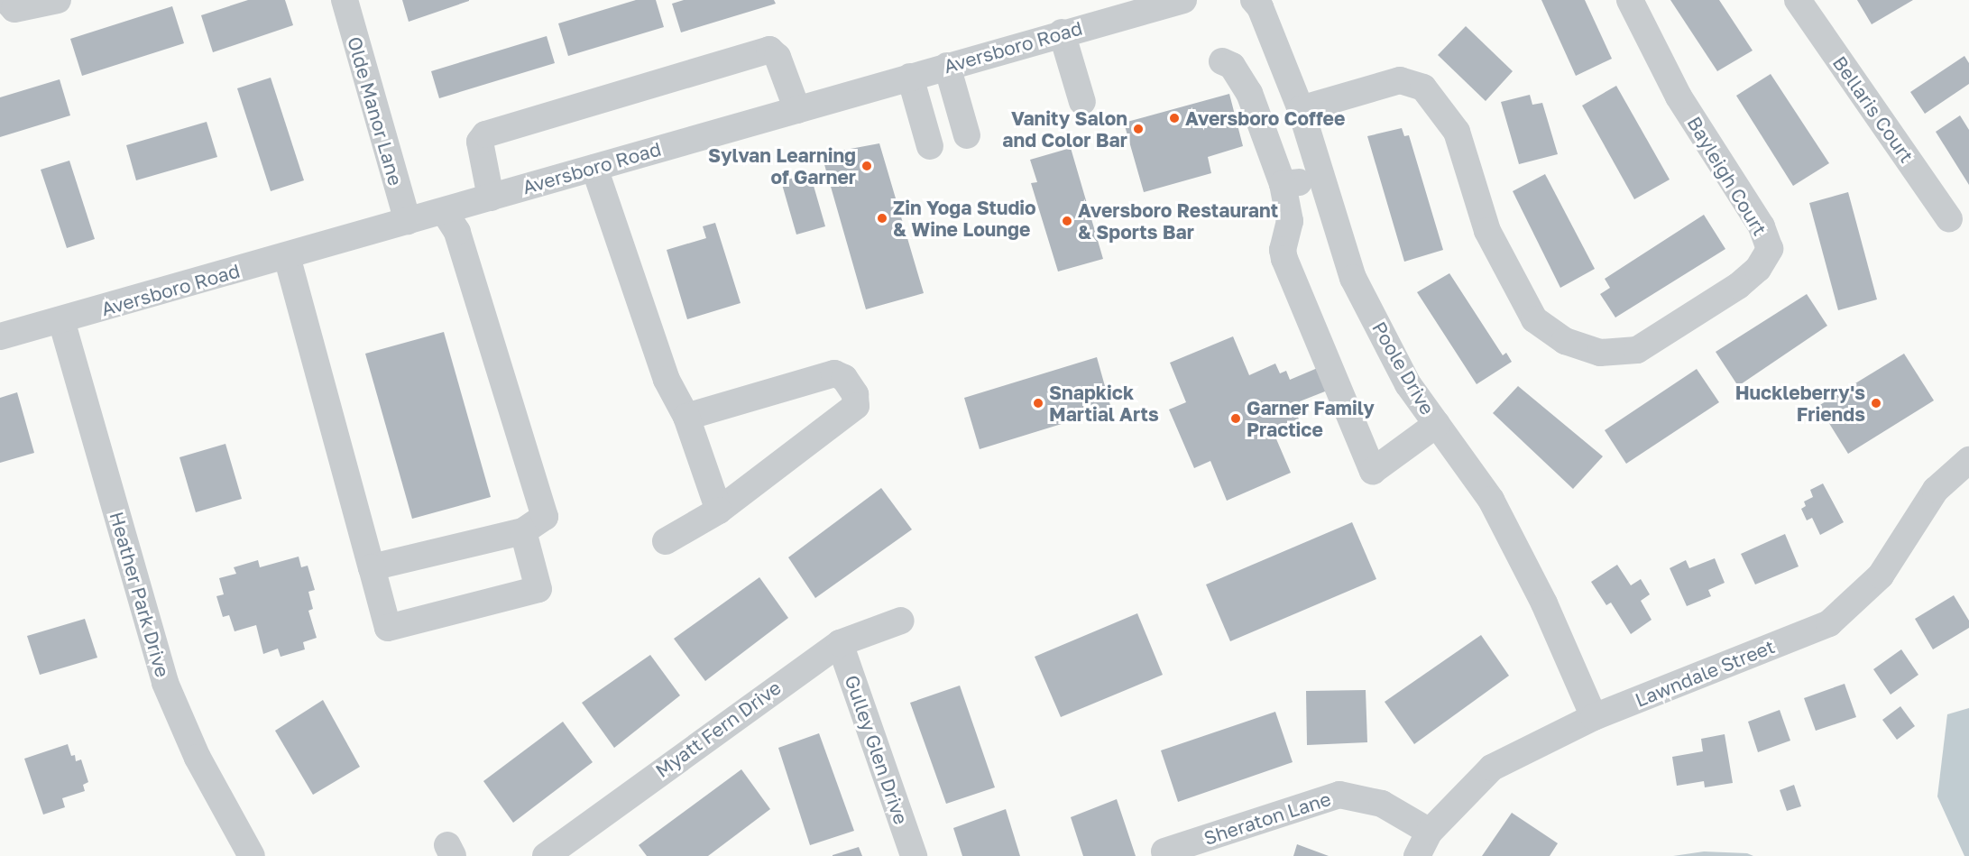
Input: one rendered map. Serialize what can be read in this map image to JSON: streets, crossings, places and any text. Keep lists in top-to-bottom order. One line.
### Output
{"streets":{"street":["Aversboro Road","Bellaris Court","Olde Manor Lane","Bayleigh Court","Poole Drive","Heather Park Drive","Lawndale Street","Myatt Fern Drive","Gulley Glen Drive","Sheraton Lane"]},"crossings":[["Aversboro Road","Olde Manor Lane"],["Aversboro Road","Heather Park Drive"],["Bayleigh Court","Poole Drive"],["Poole Drive","Lawndale Street"],["Lawndale Street","Sheraton Lane"],["Myatt Fern Drive","Gulley Glen Drive"]],"places":["Aversboro Coffee","Vanity Salon and Color Bar","Sylvan Learning of Garner","Zin Yoga Studio & Wine Lounge","Aversboro Restaurant & Sports Bar","Snapkick Martial Arts","Huckleberry's Friends","Garner Family Practice"]}
